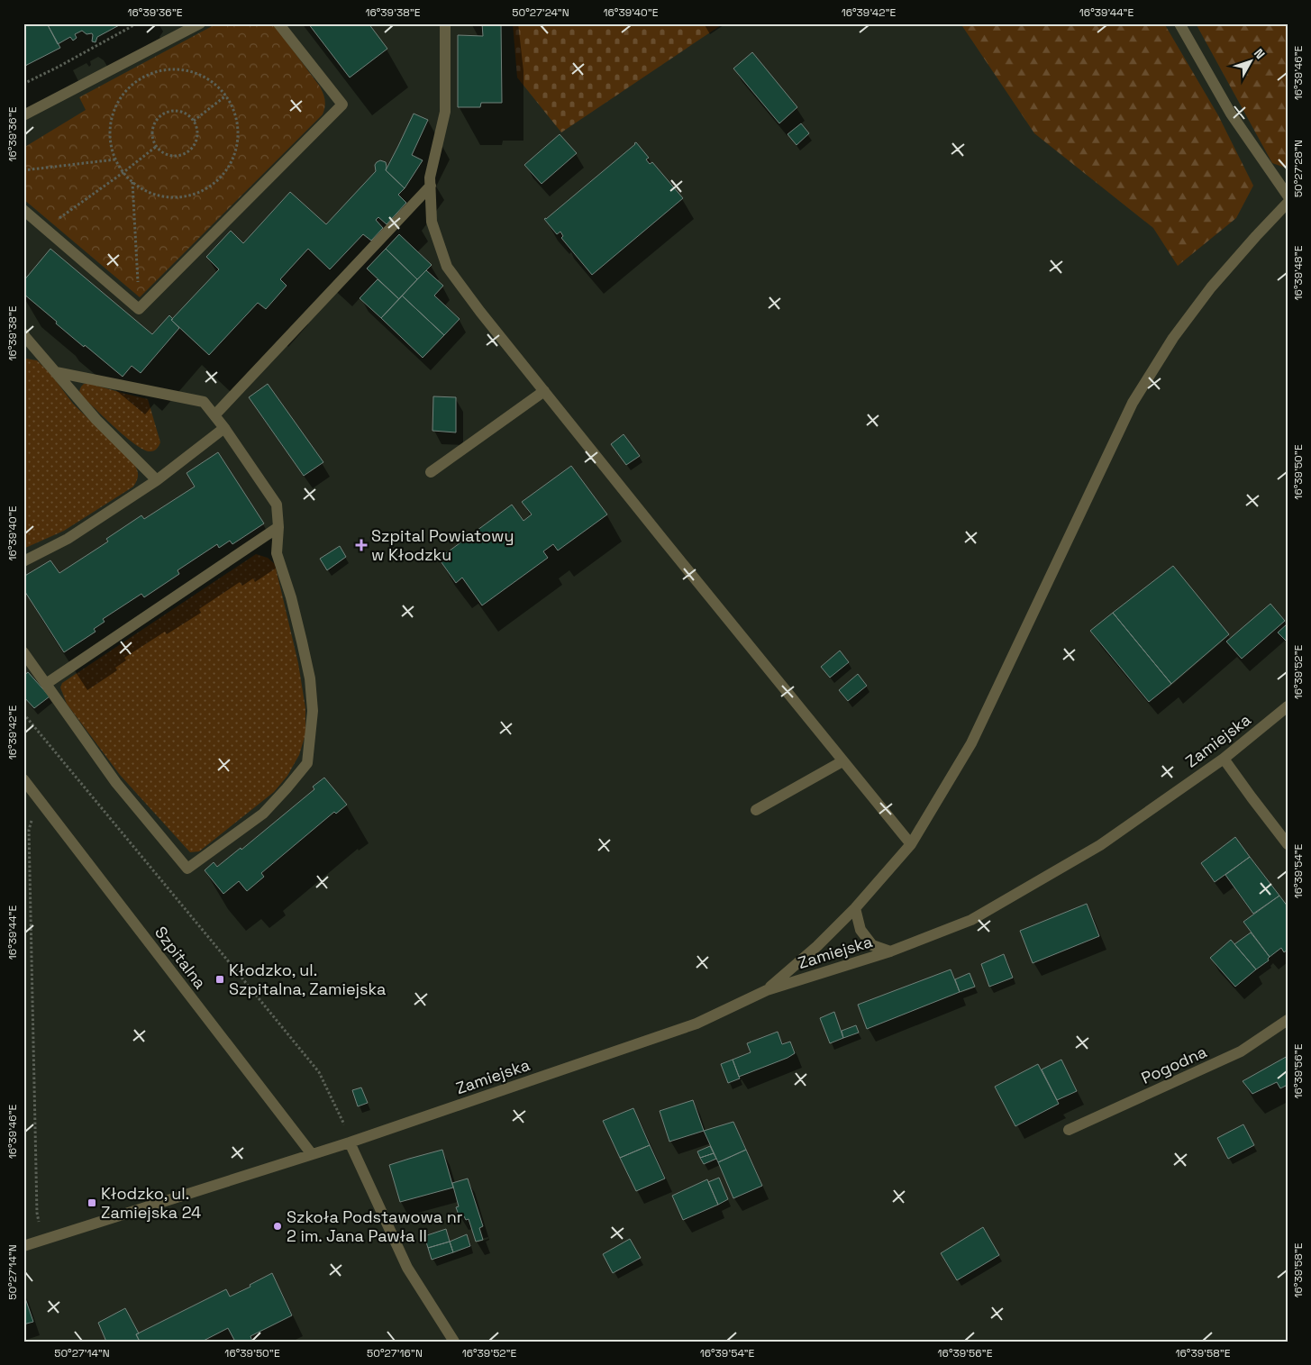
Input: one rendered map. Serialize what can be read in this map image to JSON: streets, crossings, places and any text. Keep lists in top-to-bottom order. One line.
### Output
{"streets":{"street":["Zamiejska","Szpitalna","Pogodna"]},"crossings":[["Zamiejska","Szpitalna"]],"places":{"health":["Szpital Powiatowy w Kłodzku"],"transit":["Kłodzko, ul. Szpitalna, Zamiejska","Kłodzko, ul. Zamiejska 24"],"other":["Szkoła Podstawowa nr 2 im. Jana Pawła II"]},"north":"top right","coordinates":["16°39'36\"E","16°39'38\"E","50°27'24\"N","16°39'40\"E","16°39'42\"E","16°39'44\"E","16°39'46\"E","50°27'28\"N","16°39'48\"E","16°39'50\"E","16°39'52\"E","16°39'54\"E","16°39'56\"E","16°39'58\"E","50°27'14\"N","50°27'16\"N"]}
